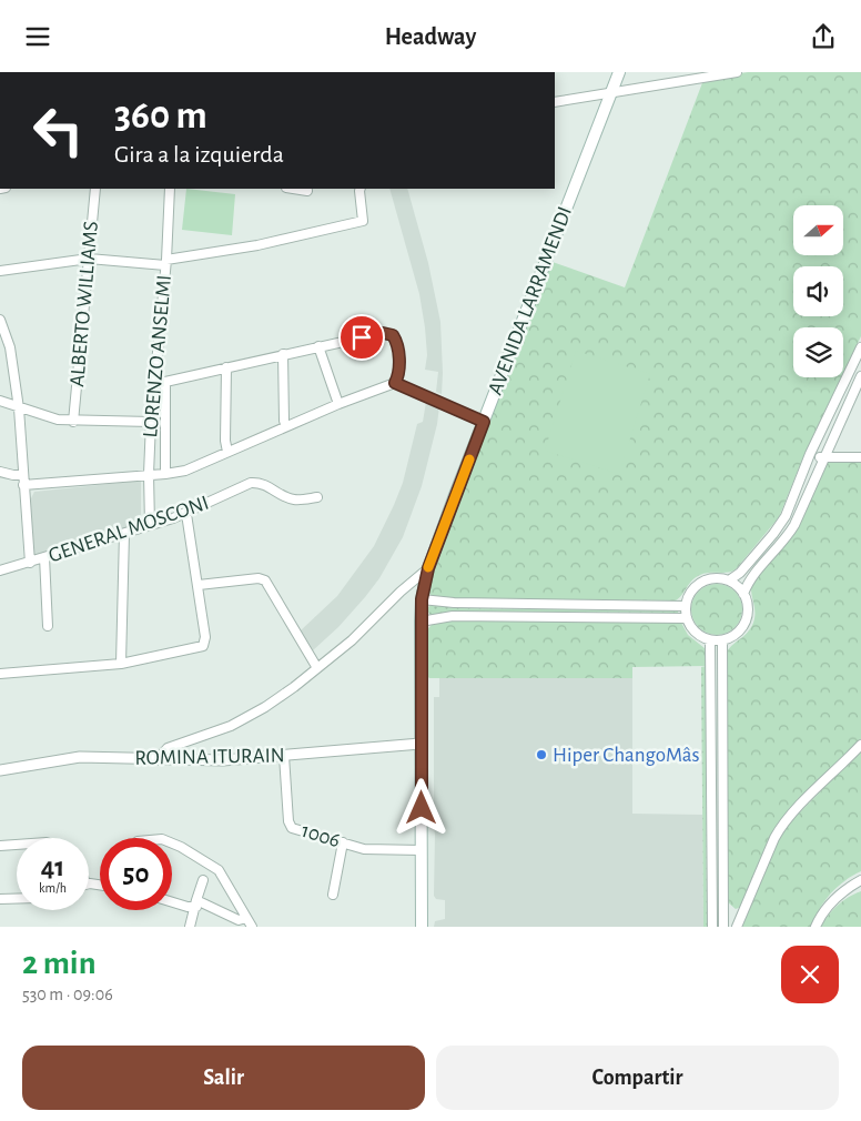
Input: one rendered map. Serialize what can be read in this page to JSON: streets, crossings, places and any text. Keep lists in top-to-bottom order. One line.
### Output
{"streets":{"main road":["AVENIDA LARRAMENDI"],"street":["ALBERTO WILLIAMS","LORENZO ANSELMI","GENERAL MOSCONI","ROMINA ITURAIN","1006"]},"crossings":[["AVENIDA LARRAMENDI","ROMINA ITURAIN"],["AVENIDA LARRAMENDI","1006"],["LORENZO ANSELMI","GENERAL MOSCONI"],["ROMINA ITURAIN","1006"]],"places":["Hiper ChangoMâs"],"north":"right","page":{"header":"Headway","turn":["360 m","Gira a la izquierda"],"speed":"41 km/h","limit":"50","heading":["2 min","530 m · 09:06"],"buttons":["Salir","Compartir"]}}
